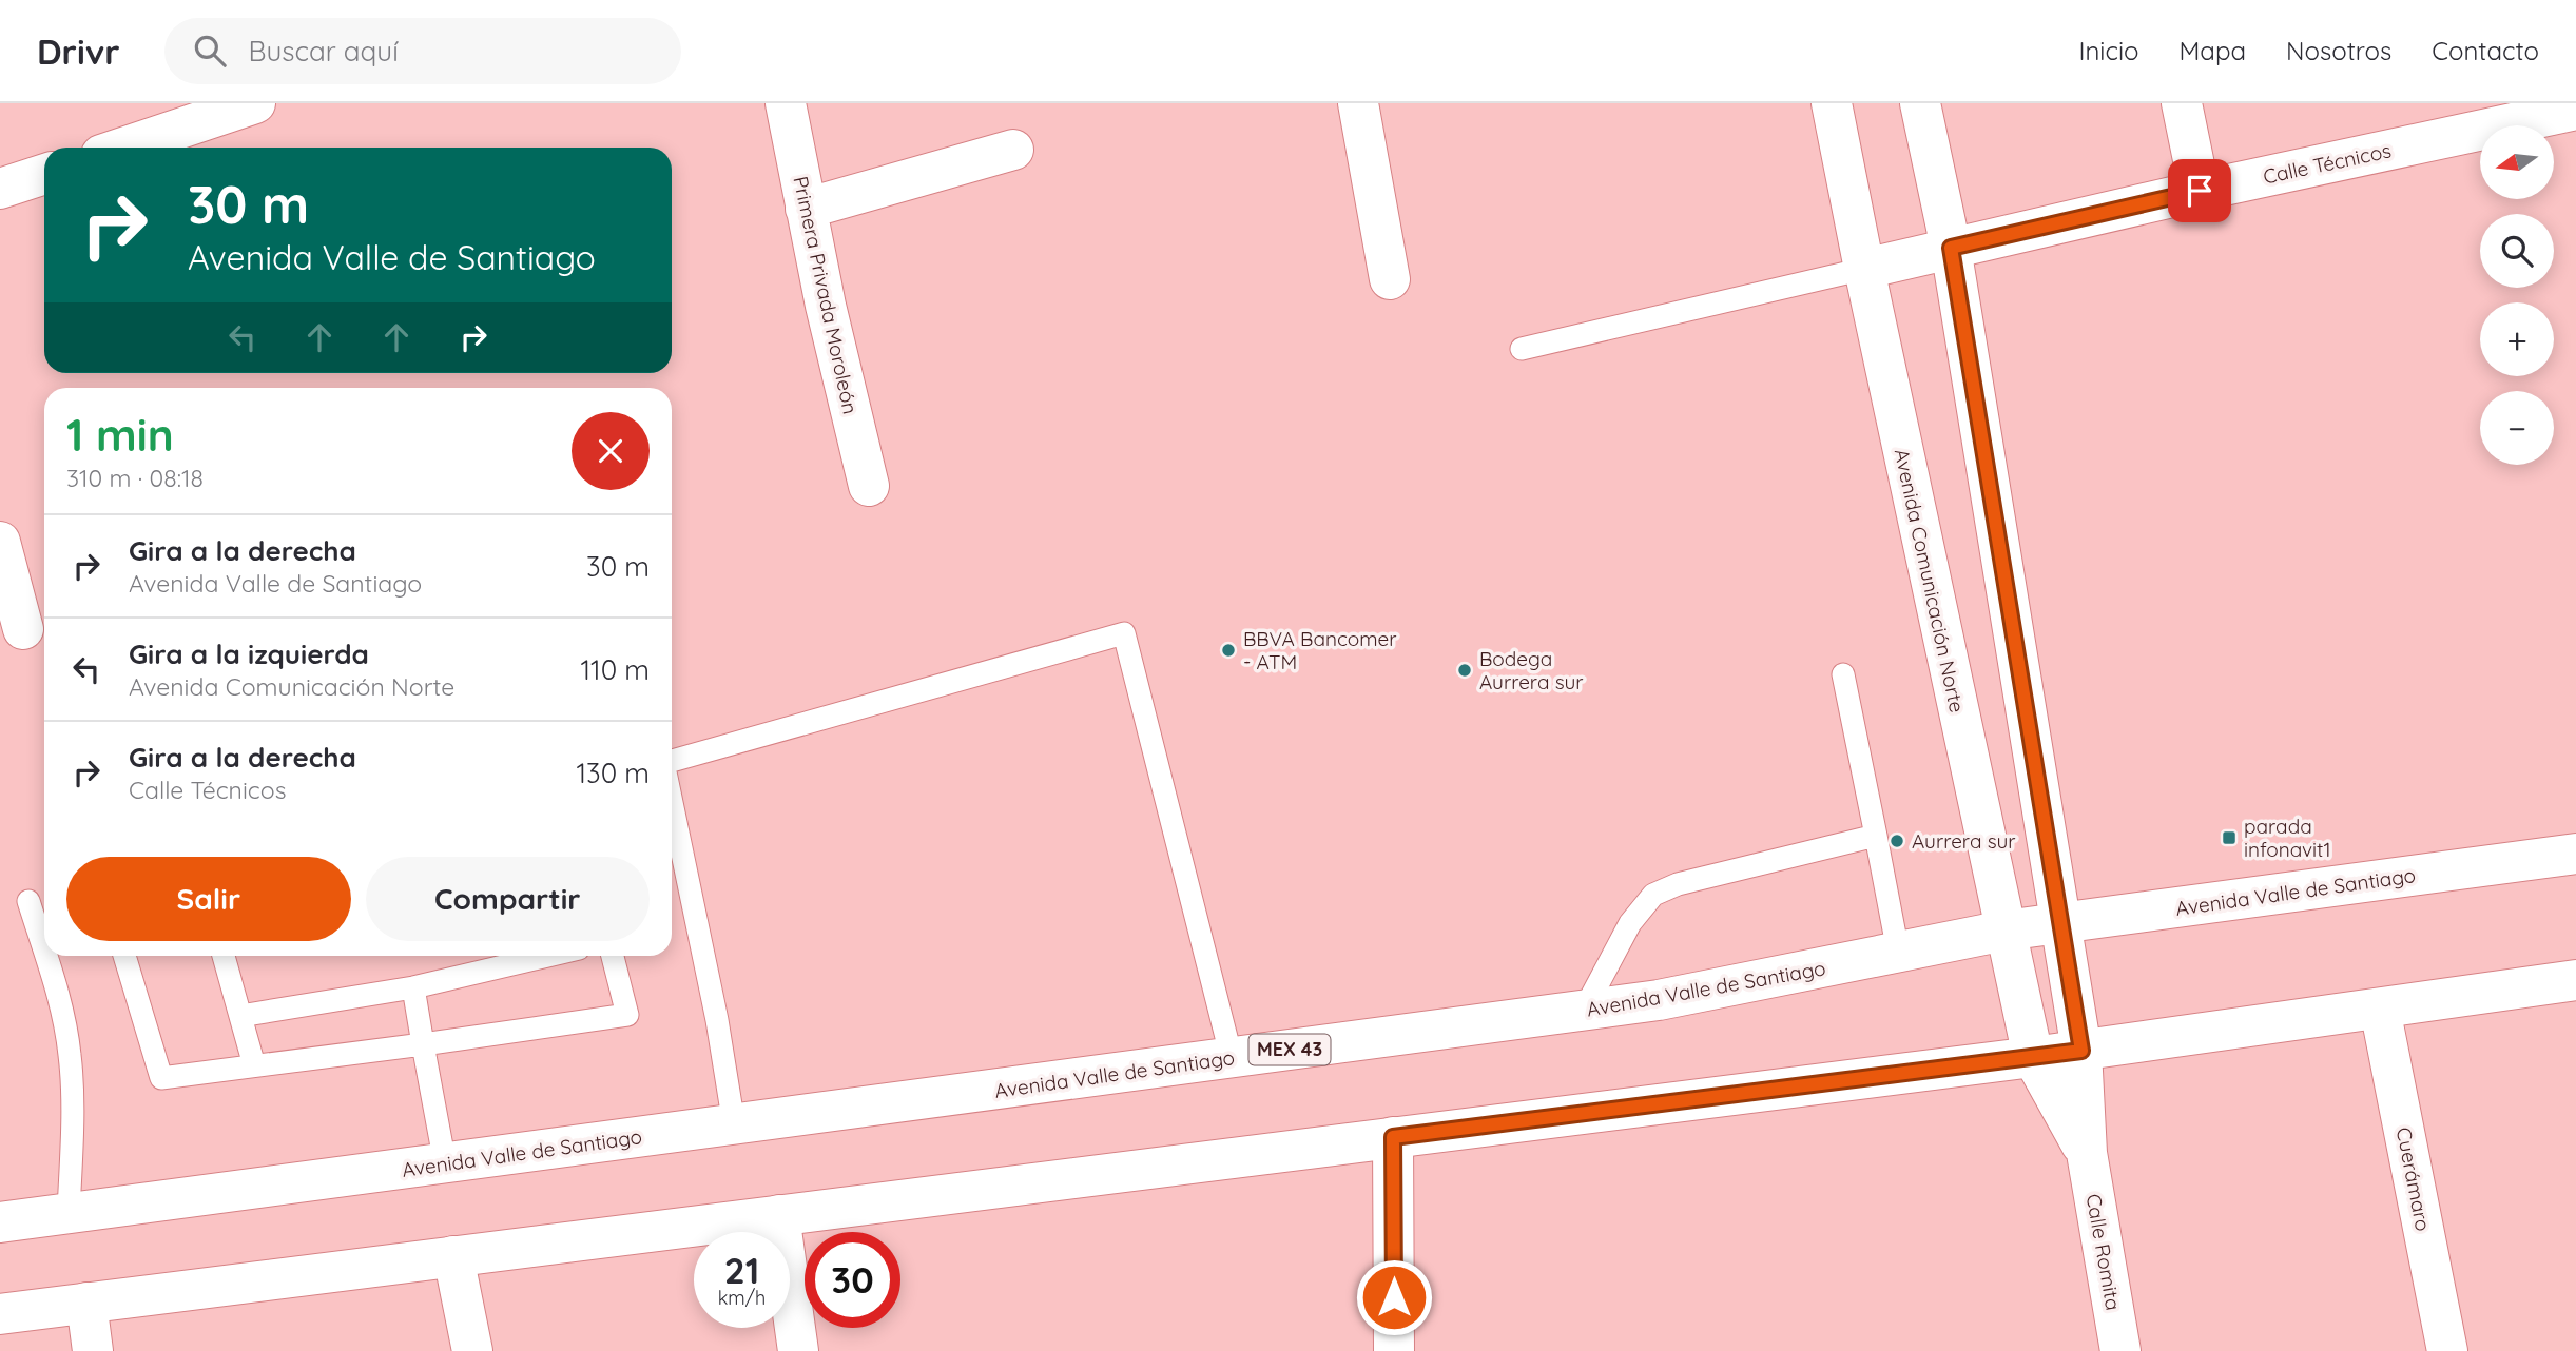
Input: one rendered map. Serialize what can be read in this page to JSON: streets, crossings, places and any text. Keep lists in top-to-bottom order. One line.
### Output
{"streets":{"main road":["Calle Técnicos","Primera Privada Moroleón","Avenida Comunicación Norte","Avenida Valle de Santiago","MEX 43","Cuerámaro","Calle Romita"]},"crossings":[["Calle Técnicos","Avenida Comunicación Norte"],["Avenida Comunicación Norte","Avenida Valle de Santiago"],["Avenida Comunicación Norte","Calle Romita"]],"places":{"other":["BBVA Bancomer - ATM","Bodega Aurrera sur","Aurrera sur"],"transit":["parada infonavit1"]},"north":"left","page":{"header":"Drivr","search":"Buscar aquí","nav":["Inicio","Mapa","Nosotros","Contacto"],"map_buttons":["+","−"],"turn":["30 m","Avenida Valle de Santiago"],"heading":["1 min","310 m · 08:18"],"list":[{"name":"Gira a la derecha","note":"Avenida Valle de Santiago","value":"30 m"},{"name":"Gira a la izquierda","note":"Avenida Comunicación Norte","value":"110 m"},{"name":"Gira a la derecha","note":"Calle Técnicos","value":"130 m"}],"buttons":["Salir","Compartir"],"speed":"21 km/h","limit":"30"}}
